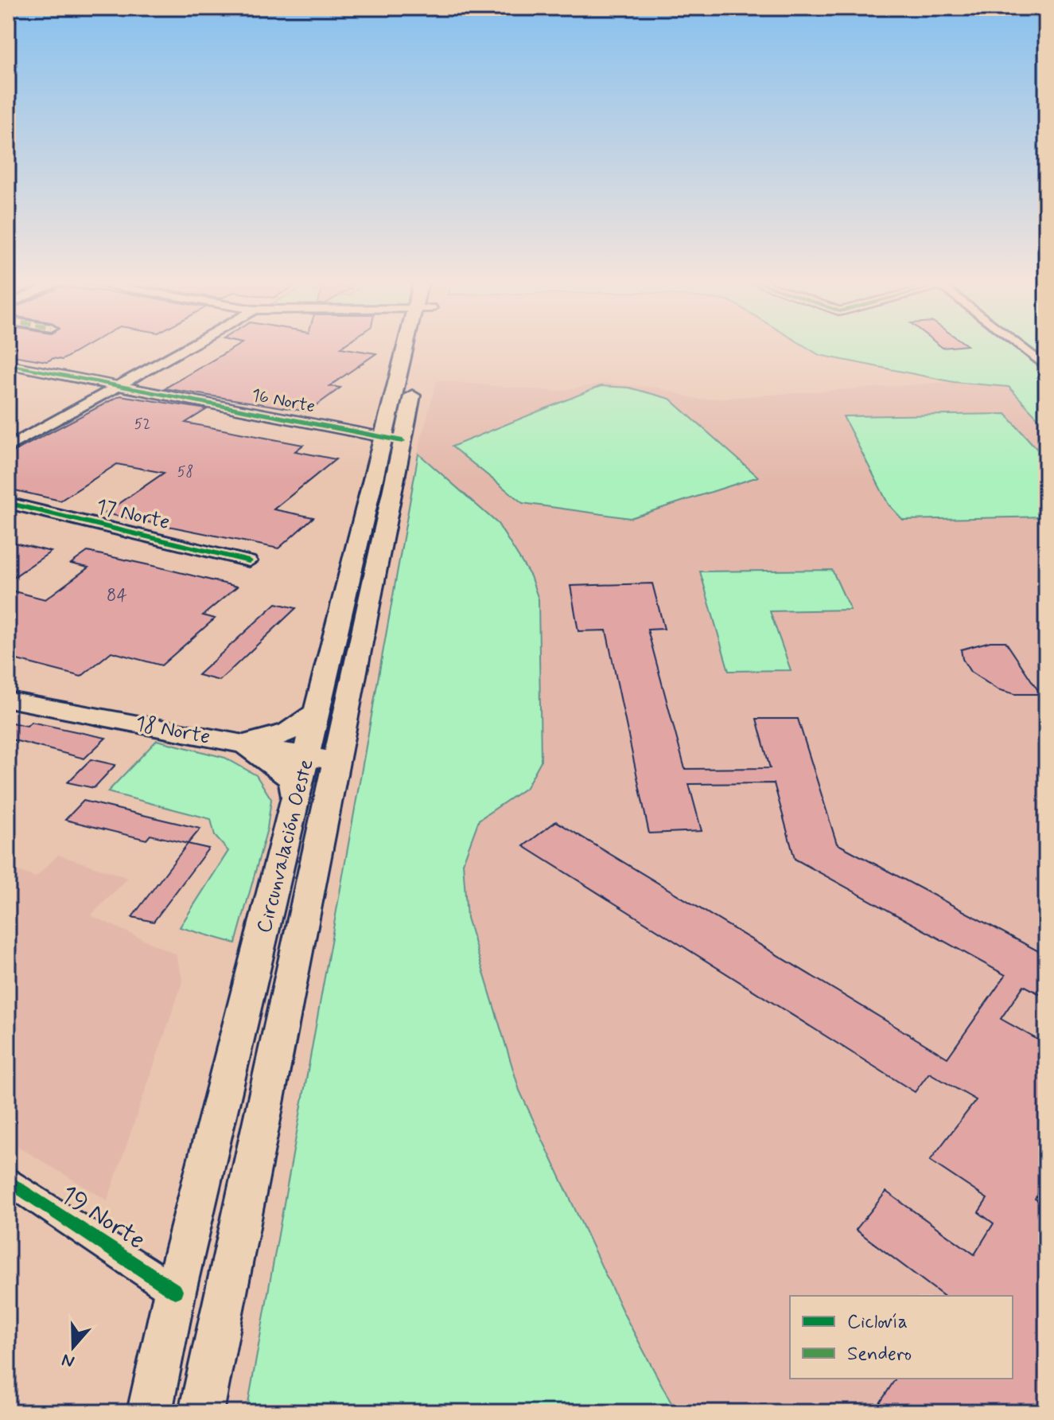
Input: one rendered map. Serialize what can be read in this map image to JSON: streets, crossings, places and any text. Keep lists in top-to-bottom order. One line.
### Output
{"streets":{"main road":["18 Norte","Circunvalación Oeste"],"street":["16 Norte","17 Norte","19 Norte"]},"crossings":[["16 Norte","Circunvalación Oeste"],["18 Norte","Circunvalación Oeste"],["Circunvalación Oeste","19 Norte"]],"house_numbers":["52","58","84"],"legend":["Ciclovía","Sendero"],"north":"bottom"}
